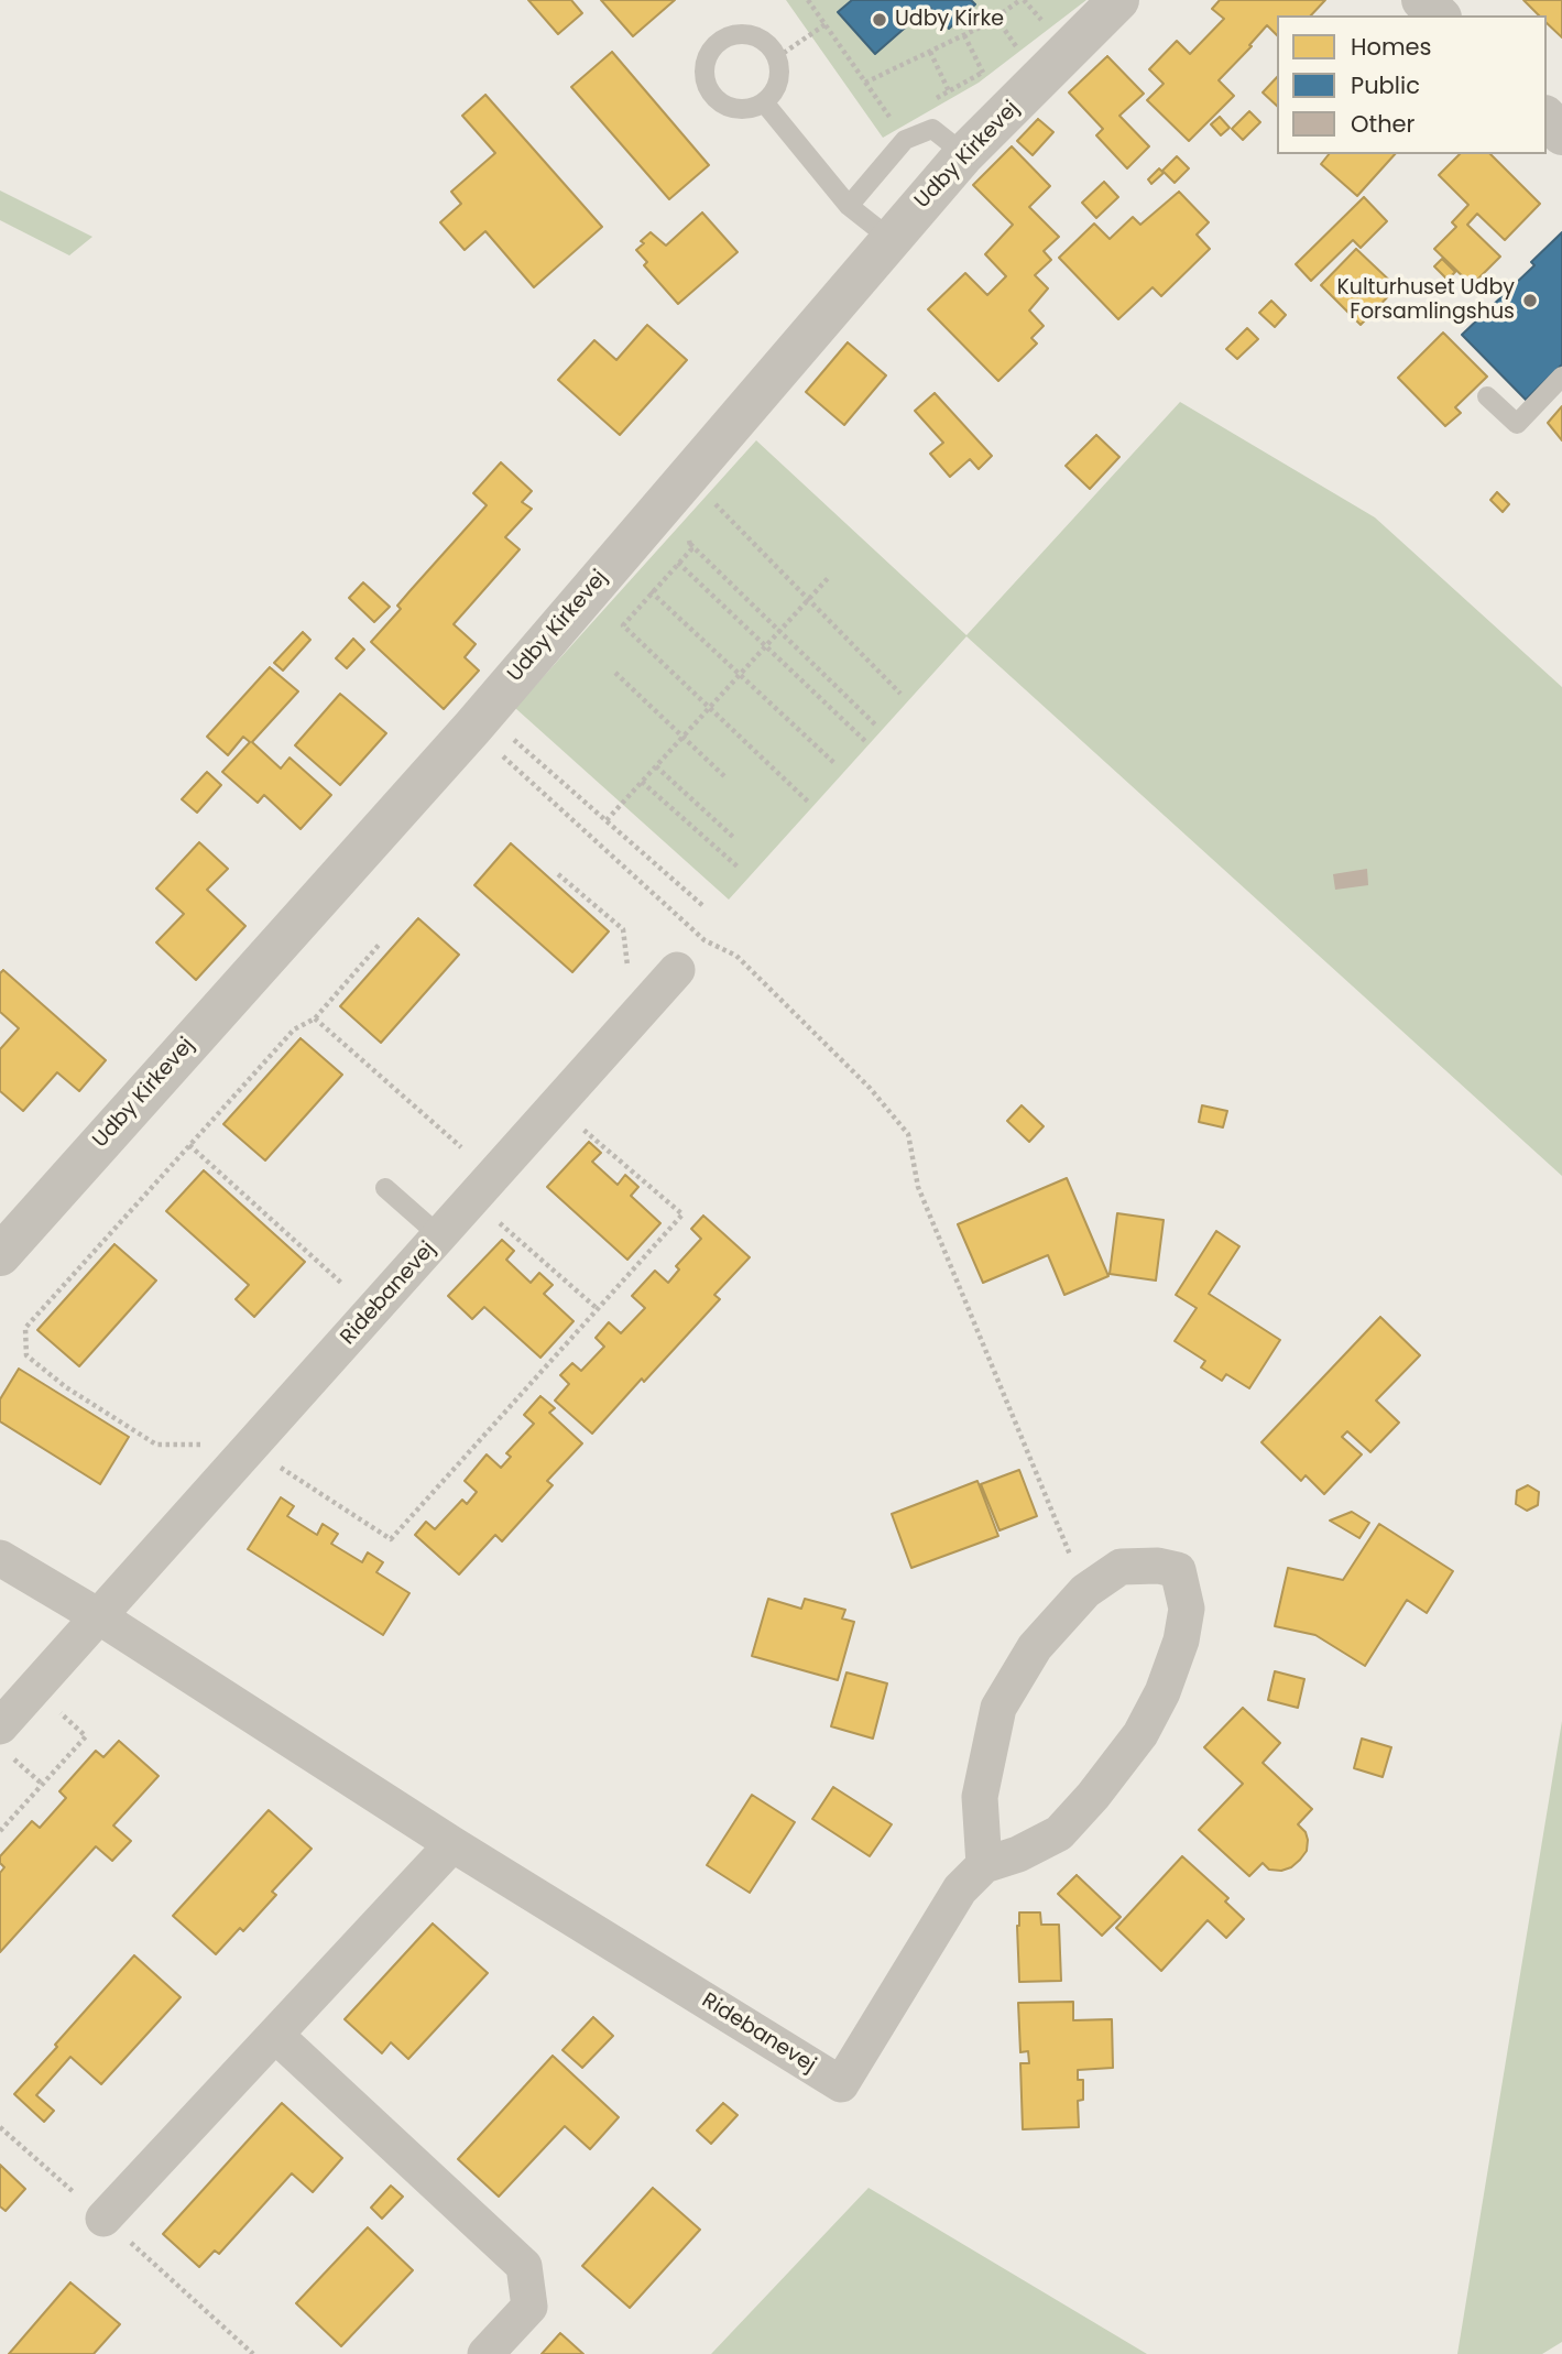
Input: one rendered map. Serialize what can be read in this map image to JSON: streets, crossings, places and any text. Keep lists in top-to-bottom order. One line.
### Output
{"streets":{"street":["Udby Kirkevej","Ridebanevej"]},"places":["Udby Kirke","Kulturhuset Udby Forsamlingshus"],"legend":["Homes","Public","Other"]}
